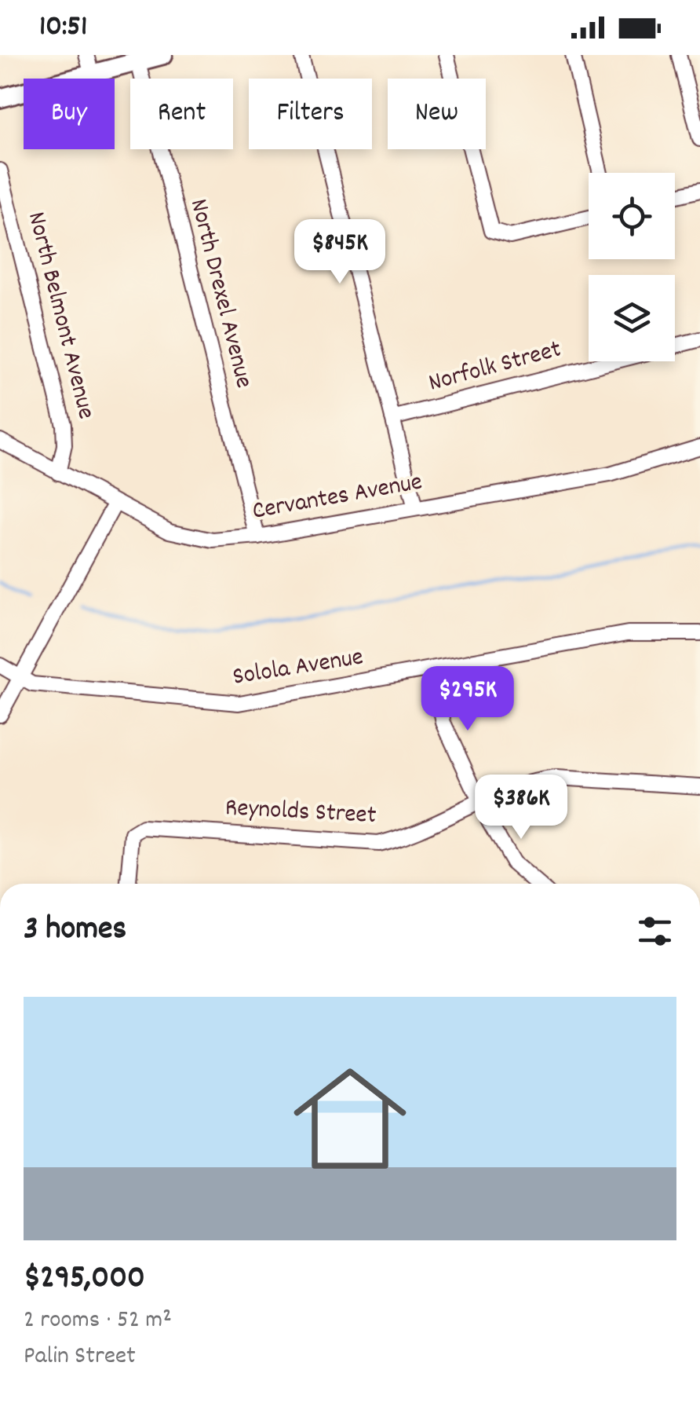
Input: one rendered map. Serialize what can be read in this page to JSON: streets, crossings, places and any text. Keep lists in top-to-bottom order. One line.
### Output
{"streets":{"street":["North Drexel Avenue","North Belmont Avenue","Norfolk Street","Cervantes Avenue","Solola Avenue","Reynolds Street"]},"crossings":[["North Drexel Avenue","Cervantes Avenue"],["North Belmont Avenue","Cervantes Avenue"]],"page":{"status":"10:51","chip":["Buy","Rent","Filters","New"],"price":["$845K","$295K","$386K"],"heading":"3 homes","list":[{"name":"$295,000","note":"2 rooms · 52 m² · Palin Street"}]}}
